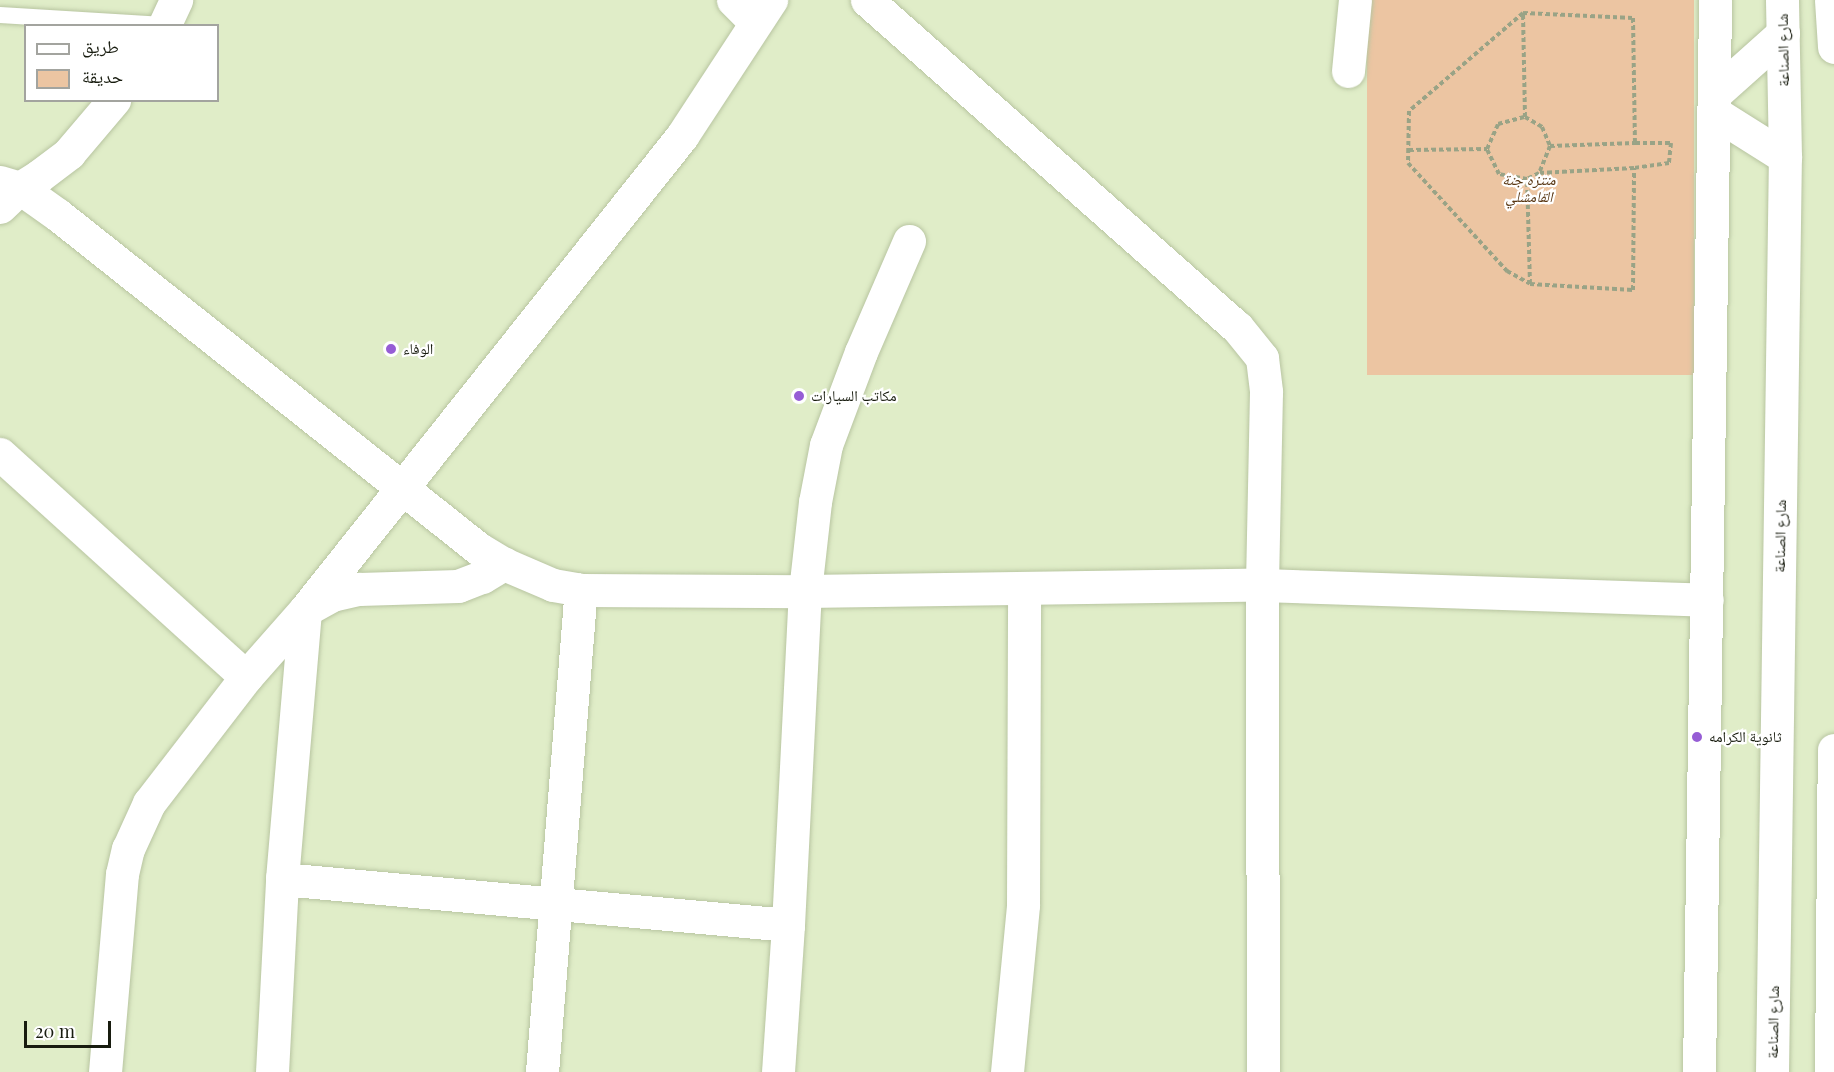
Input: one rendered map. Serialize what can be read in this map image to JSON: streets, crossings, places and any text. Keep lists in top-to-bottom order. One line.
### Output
{"streets":{"street":["شارع الصناعة"]},"parks":["منتزه جنة القامشلي"],"places":["الوفاء","مكاتب السيارات","ثانوية الكرامه"],"legend":["طريق","حديقة"],"scale_bar":"20 m"}
